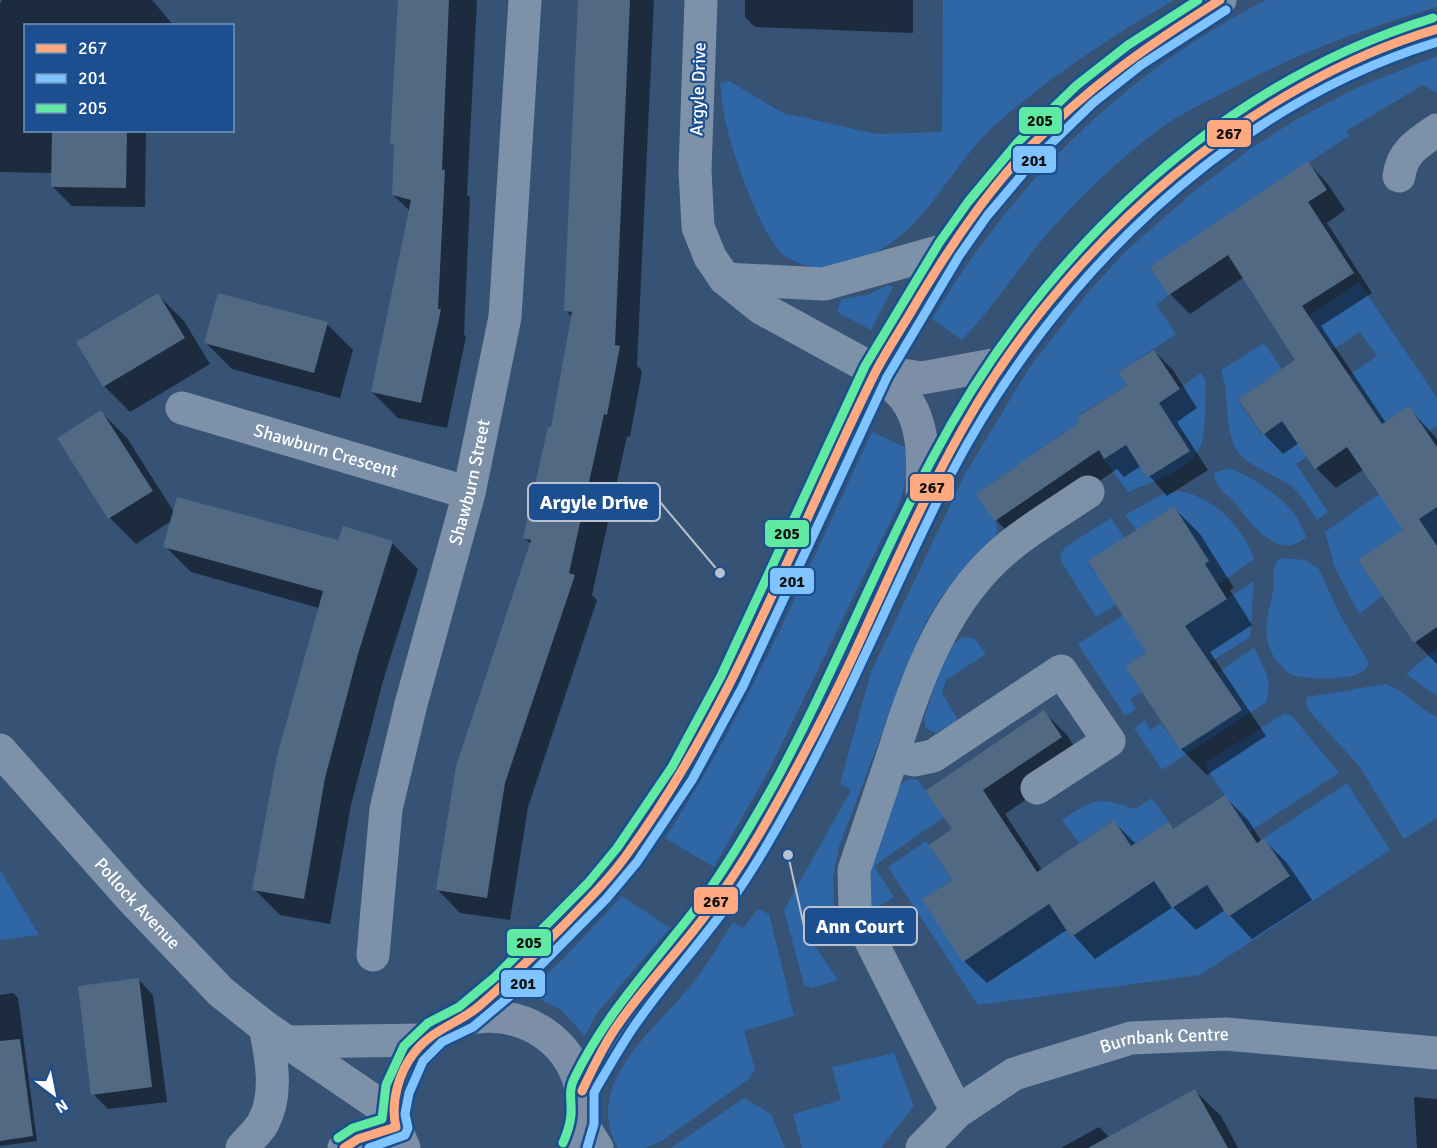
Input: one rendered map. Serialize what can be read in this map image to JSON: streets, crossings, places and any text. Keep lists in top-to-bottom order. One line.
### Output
{"streets":{"street":["Argyle Drive","Shawburn Crescent","Shawburn Street","Pollock Avenue","Burnbank Centre"]},"crossings":[["Shawburn Crescent","Shawburn Street"]],"places":["Argyle Drive","Ann Court"],"lines":["transit line 267","transit line 205","transit line 201"],"legend":["267","201","205"],"north":"bottom right"}
